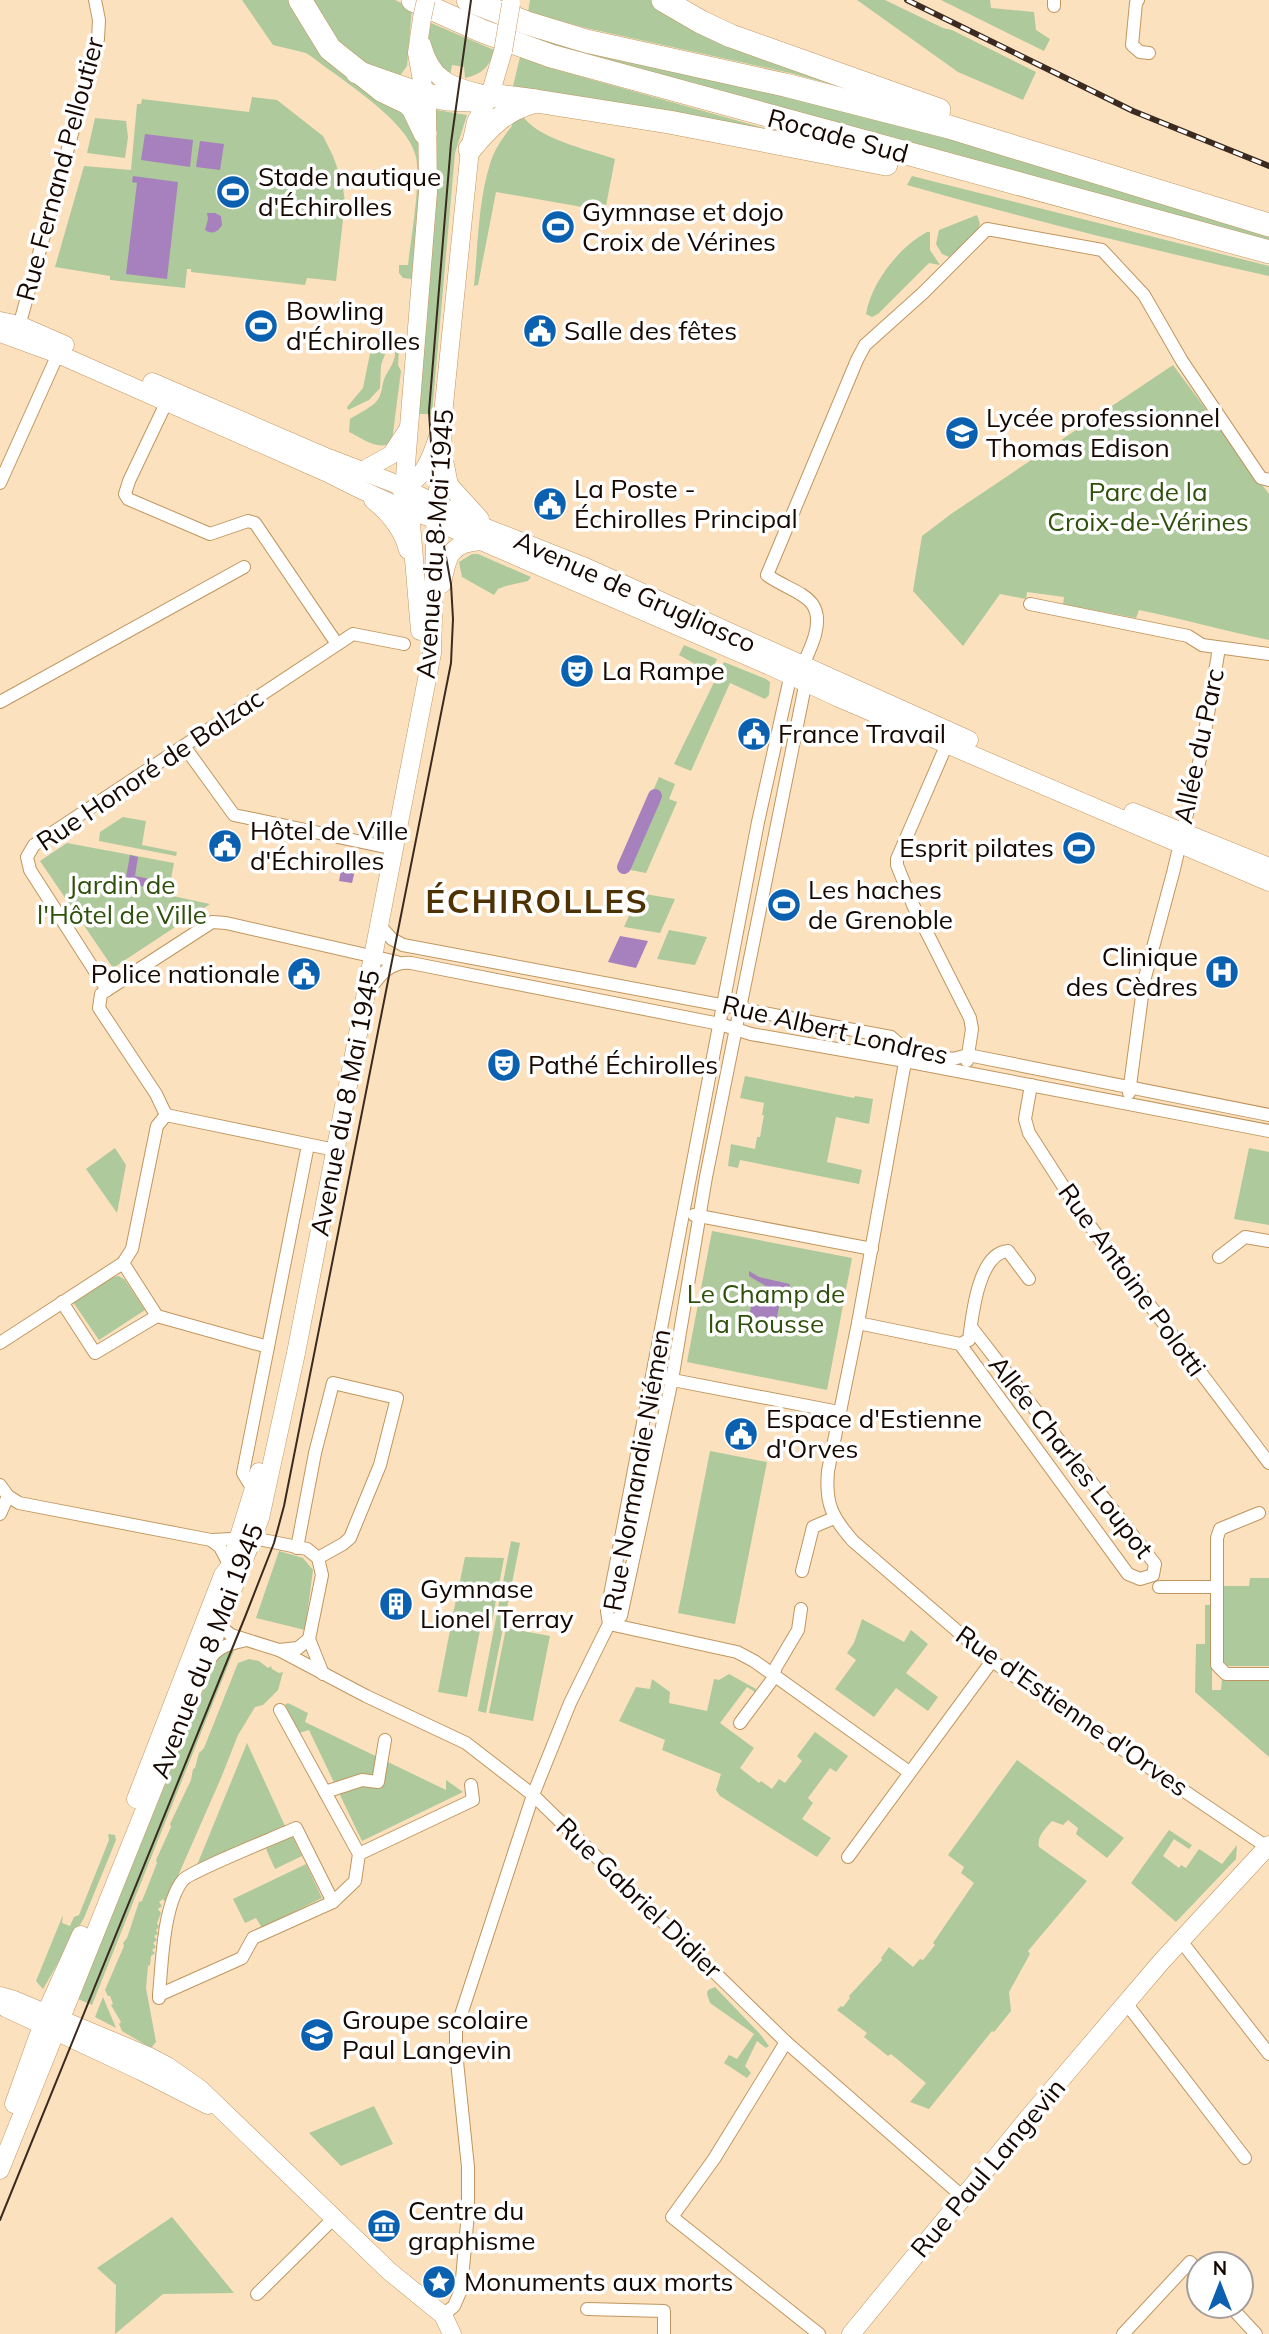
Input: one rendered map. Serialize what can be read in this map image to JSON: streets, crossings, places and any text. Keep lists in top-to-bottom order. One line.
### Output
{"streets":{"highway":["Rocade Sud"],"main road":["Avenue du 8 Mai 1945","Avenue de Grugliasco","Rue Paul Langevin"],"street":["Rue Fernand Pelloutier","Allée du Parc","Rue Honoré de Balzac","Rue Albert Londres","Rue Antoine Polotti","Allée Charles Loupot","Rue Normandie Niémen","Rue d'Estienne d'Orves","Rue Gabriel Didier"]},"crossings":[["Rocade Sud","Avenue du 8 Mai 1945"],["Rue Fernand Pelloutier","Avenue de Grugliasco"],["Avenue du 8 Mai 1945","Avenue de Grugliasco"],["Avenue du 8 Mai 1945","Rue Albert Londres"],["Avenue du 8 Mai 1945","Rue Gabriel Didier"],["Avenue de Grugliasco","Allée du Parc"],["Avenue de Grugliasco","Rue Normandie Niémen"],["Allée du Parc","Rue Albert Londres"],["Rue Honoré de Balzac","Rue Albert Londres"],["Rue Albert Londres","Rue Antoine Polotti"],["Rue Albert Londres","Rue Normandie Niémen"],["Rue Albert Londres","Rue d'Estienne d'Orves"],["Allée Charles Loupot","Rue d'Estienne d'Orves"],["Rue Normandie Niémen","Rue Gabriel Didier"],["Rue d'Estienne d'Orves","Rue Paul Langevin"],["Rue Gabriel Didier","Rue Paul Langevin"]],"districts":["ÉCHIROLLES"],"parks":["Parc de la Croix-de-Vérines","Jardin de l'Hôtel de Ville","Le Champ de la Rousse"],"places":{"sports":["Stade nautique d'Échirolles","Gymnase et dojo Croix de Vérines","Bowling d'Échirolles","Esprit pilates","Les haches de Grenoble"],"public building":["Salle des fêtes","La Poste - Échirolles Principal","France Travail","Hôtel de Ville d'Échirolles","Police nationale","Espace d'Estienne d'Orves"],"school or university":["Lycée professionnel Thomas Edison","Groupe scolaire Paul Langevin"],"theatre":["La Rampe","Pathé Échirolles"],"hospital":["Clinique des Cèdres"],"building":["Gymnase Lionel Terray"],"museum":["Centre du graphisme"],"place":["Monuments aux morts"]},"north":"top"}
